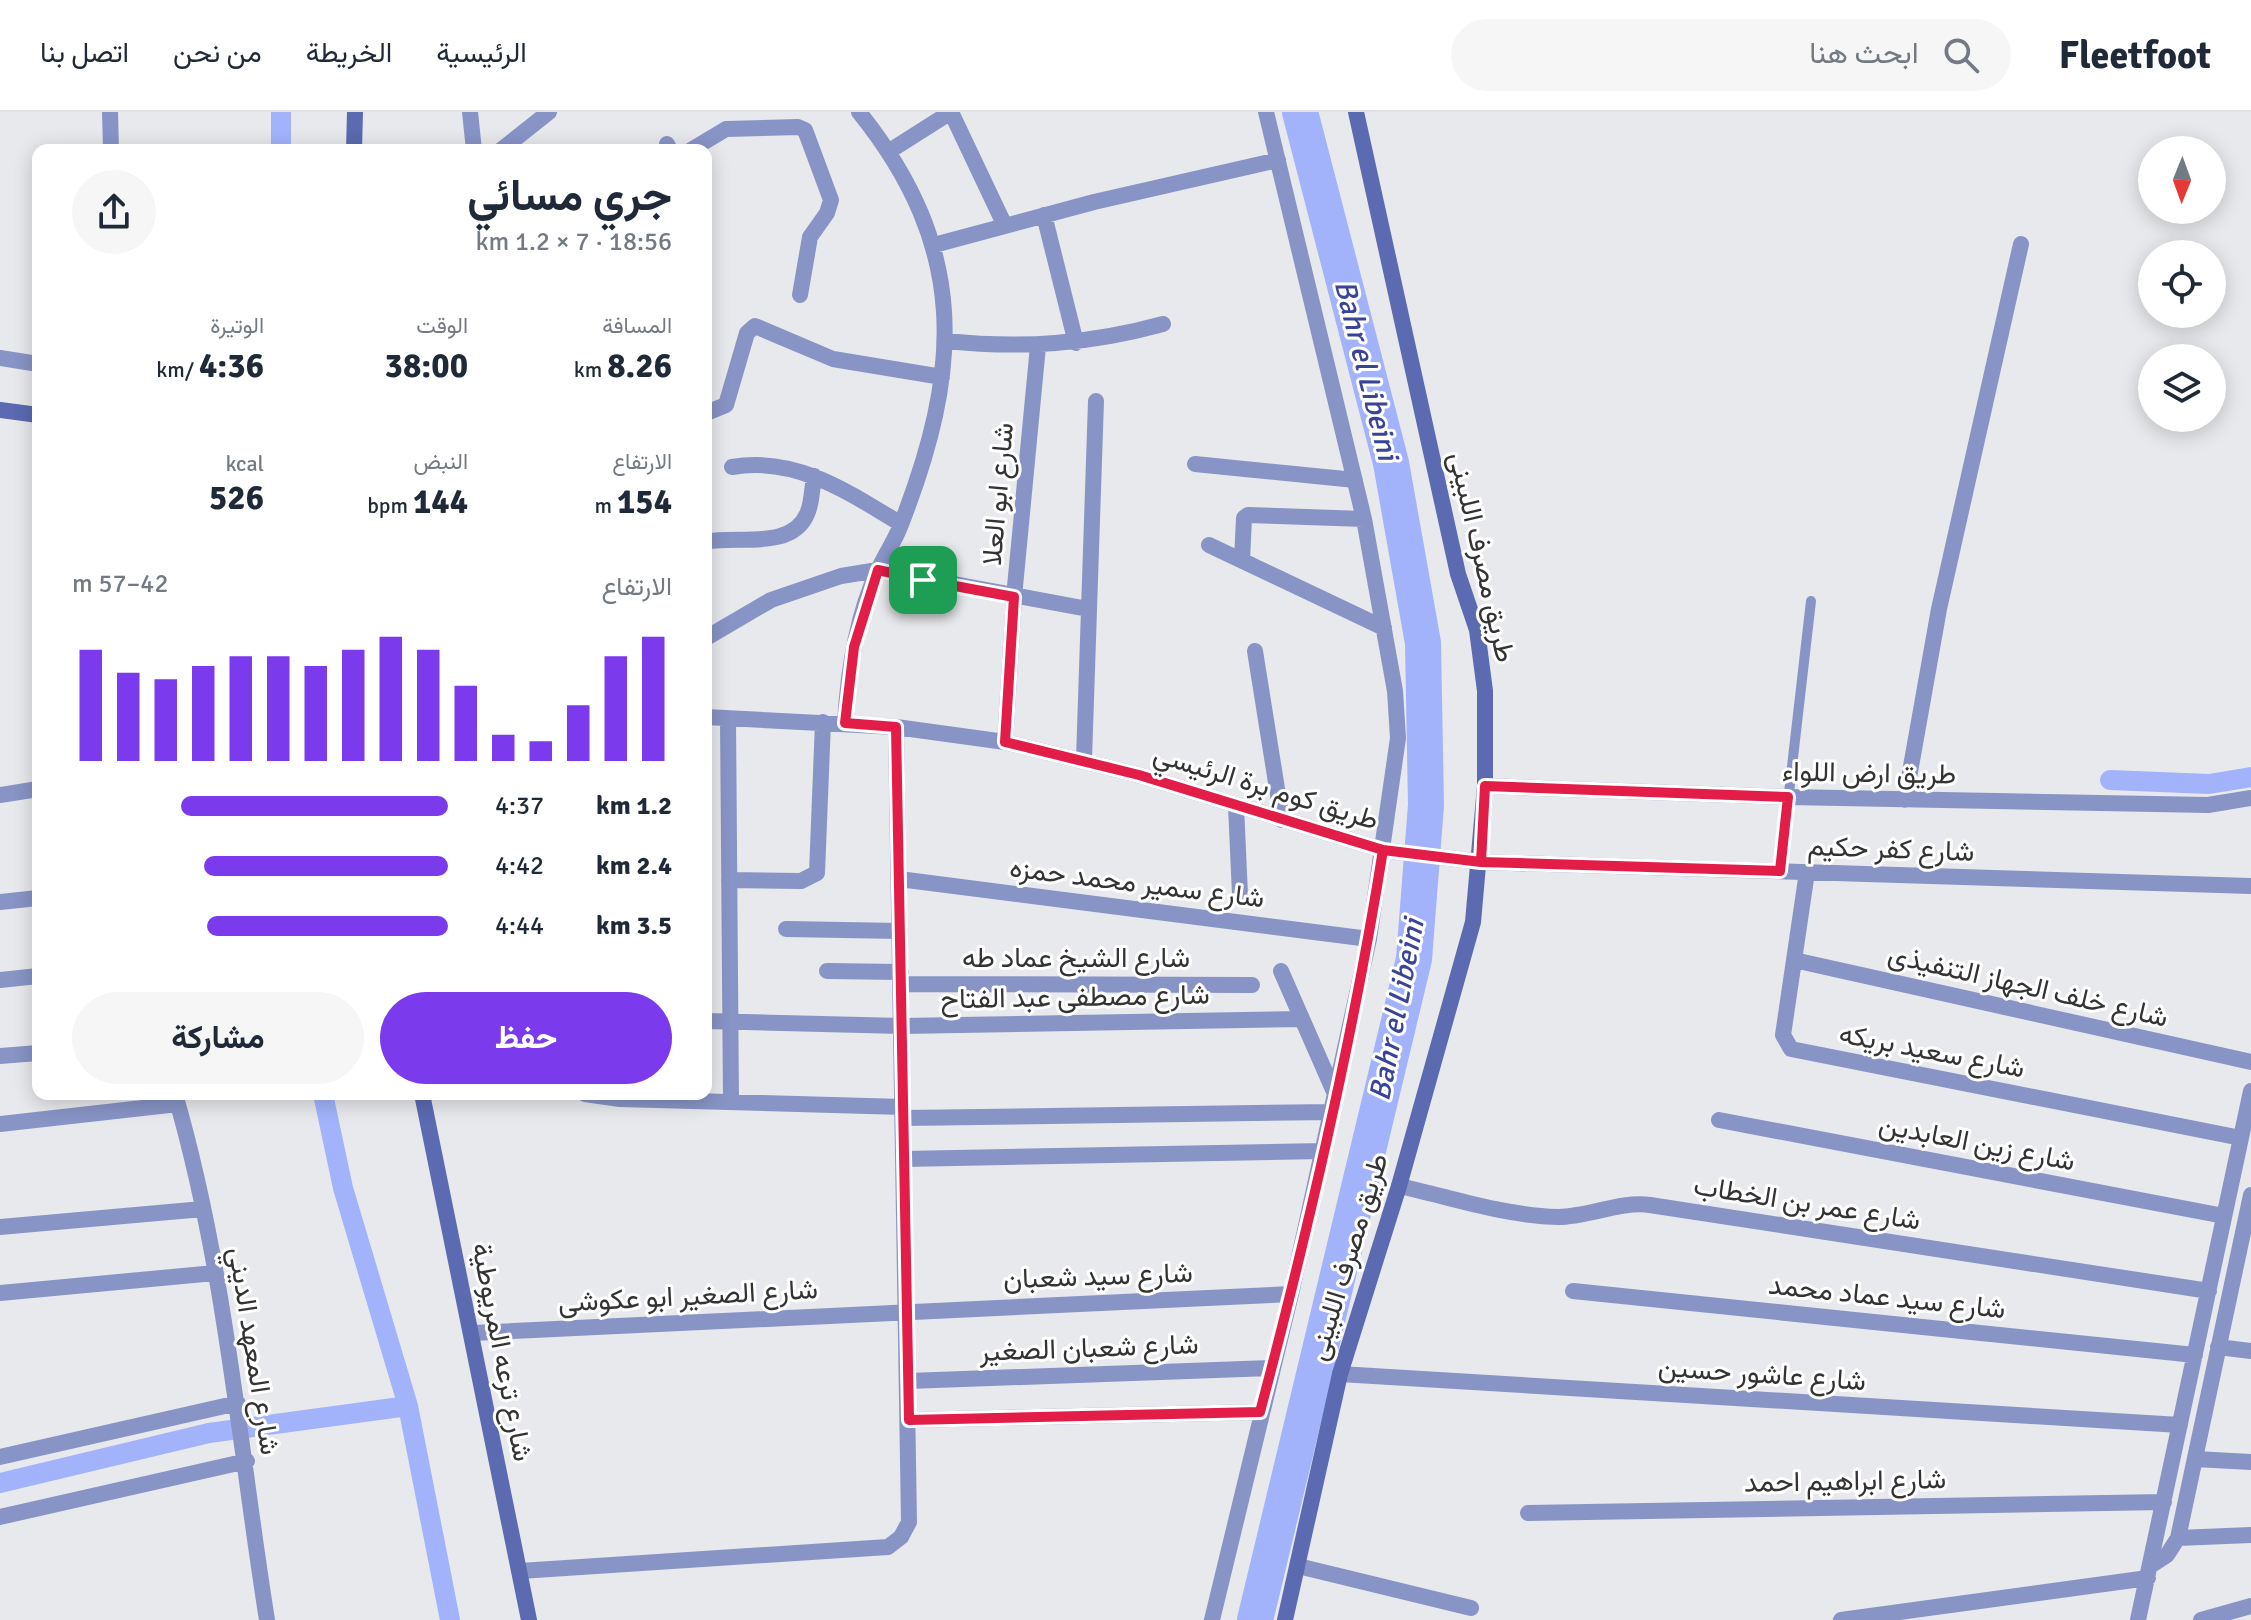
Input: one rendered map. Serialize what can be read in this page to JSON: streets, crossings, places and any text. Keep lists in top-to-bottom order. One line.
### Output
{"streets":{"street":["شارع ابو العلا","طريق مصرف اللبينى","طريق ارض اللواء","طريق كوم برة الرئيسي","شارع كفر حكيم","شارع سمير محمد حمزه","شارع الشيخ عماد طه","شارع خلف الجهاز التنفيذى","شارع مصطفى عبد الفتاح","شارع سعيد بريكه","شارع زين العابدين","شارع عمر بن الخطاب","شارع سيد شعبان","شارع الصغير ابو عكوشى","شارع سيد عماد محمد","شارع شعبان الصغير","شارع المعهد الديني","شارع ترعه المريوطية","شارع عاشور حسين","شارع ابراهيم احمد"]},"crossings":[["شارع ابو العلا","طريق كوم برة الرئيسي"],["طريق مصرف اللبينى","طريق ارض اللواء"],["طريق مصرف اللبينى","طريق كوم برة الرئيسي"],["طريق مصرف اللبينى","شارع كفر حكيم"],["طريق مصرف اللبينى","شارع سمير محمد حمزه"],["طريق مصرف اللبينى","شارع عمر بن الخطاب"],["طريق مصرف اللبينى","شارع سيد شعبان"],["طريق مصرف اللبينى","شارع شعبان الصغير"],["طريق مصرف اللبينى","شارع عاشور حسين"],["طريق كوم برة الرئيسي","شارع كفر حكيم"],["شارع كفر حكيم","شارع سعيد بريكه"],["شارع خلف الجهاز التنفيذى","شارع سعيد بريكه"],["شارع سيد شعبان","شارع الصغير ابو عكوشى"],["شارع الصغير ابو عكوشى","شارع ترعه المريوطية"]],"water":["Bahr el Libeini"],"north":"bottom","page":{"header":"Fleetfoot","search":"ابحث هنا","nav":["الرئيسية","الخريطة","من نحن","اتصل بنا"],"heading":["جري مسائي","18:56 · 7 × 1.2 km"],"stats":[["المسافة","8.26 km"],["الوقت","38:00"],["الوتيرة","4:36 /km"],["الارتفاع","154 m"],["النبض","144 bpm"],["kcal","526"]],"chart":["الارتفاع","42–57 m"],"list":[{"name":"1.2 km","note":"4:37"},{"name":"2.4 km","note":"4:42"},{"name":"3.5 km","note":"4:44"}],"buttons":["حفظ","مشاركة"]}}
